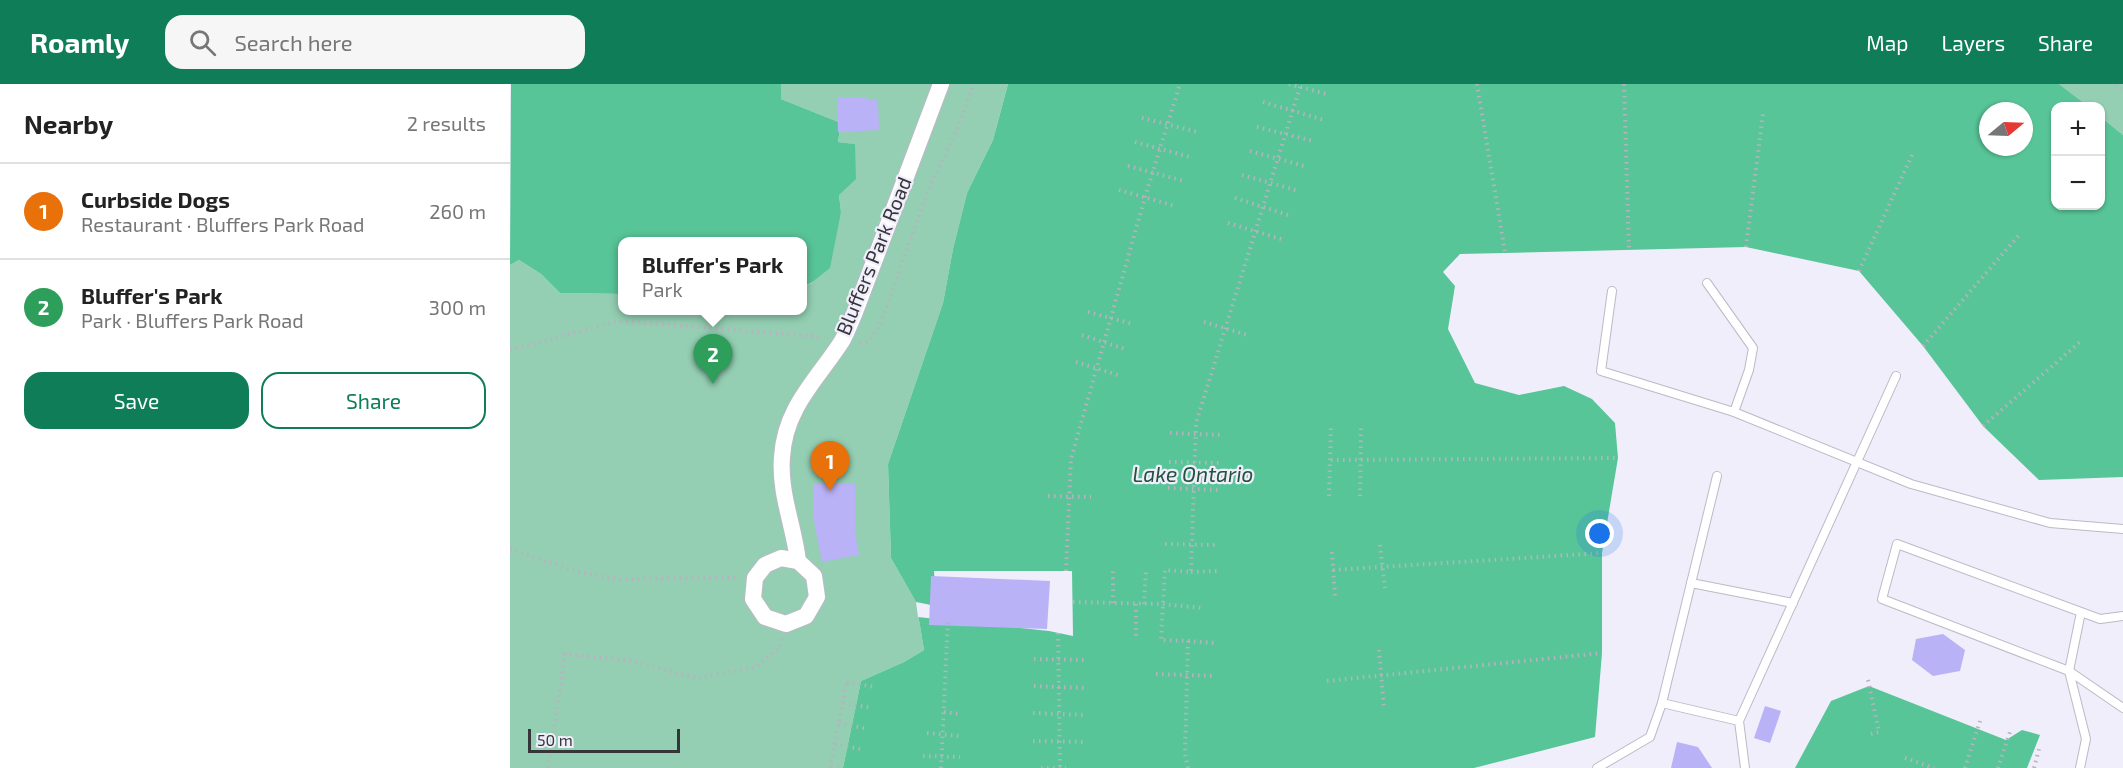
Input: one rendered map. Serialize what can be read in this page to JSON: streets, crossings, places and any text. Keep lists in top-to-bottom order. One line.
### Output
{"streets":{"street":["Bluffers Park Road"]},"water":["Lake Ontario"],"scale_bar":"50 m","north":"right","page":{"header":"Roamly","search":"Search here","nav":["Map","Layers","Share"],"heading":["Nearby","2 results"],"map_buttons":["+","−"],"list":[{"mark":"1","name":"Curbside Dogs","note":"Restaurant · Bluffers Park Road","value":"260 m"},{"mark":"2","name":"Bluffer's Park","note":"Park · Bluffers Park Road","value":"300 m"}],"popup":["Bluffer's Park","Park"],"pins":["2","1"],"buttons":["Save","Share"],"scale":"50 m"}}
